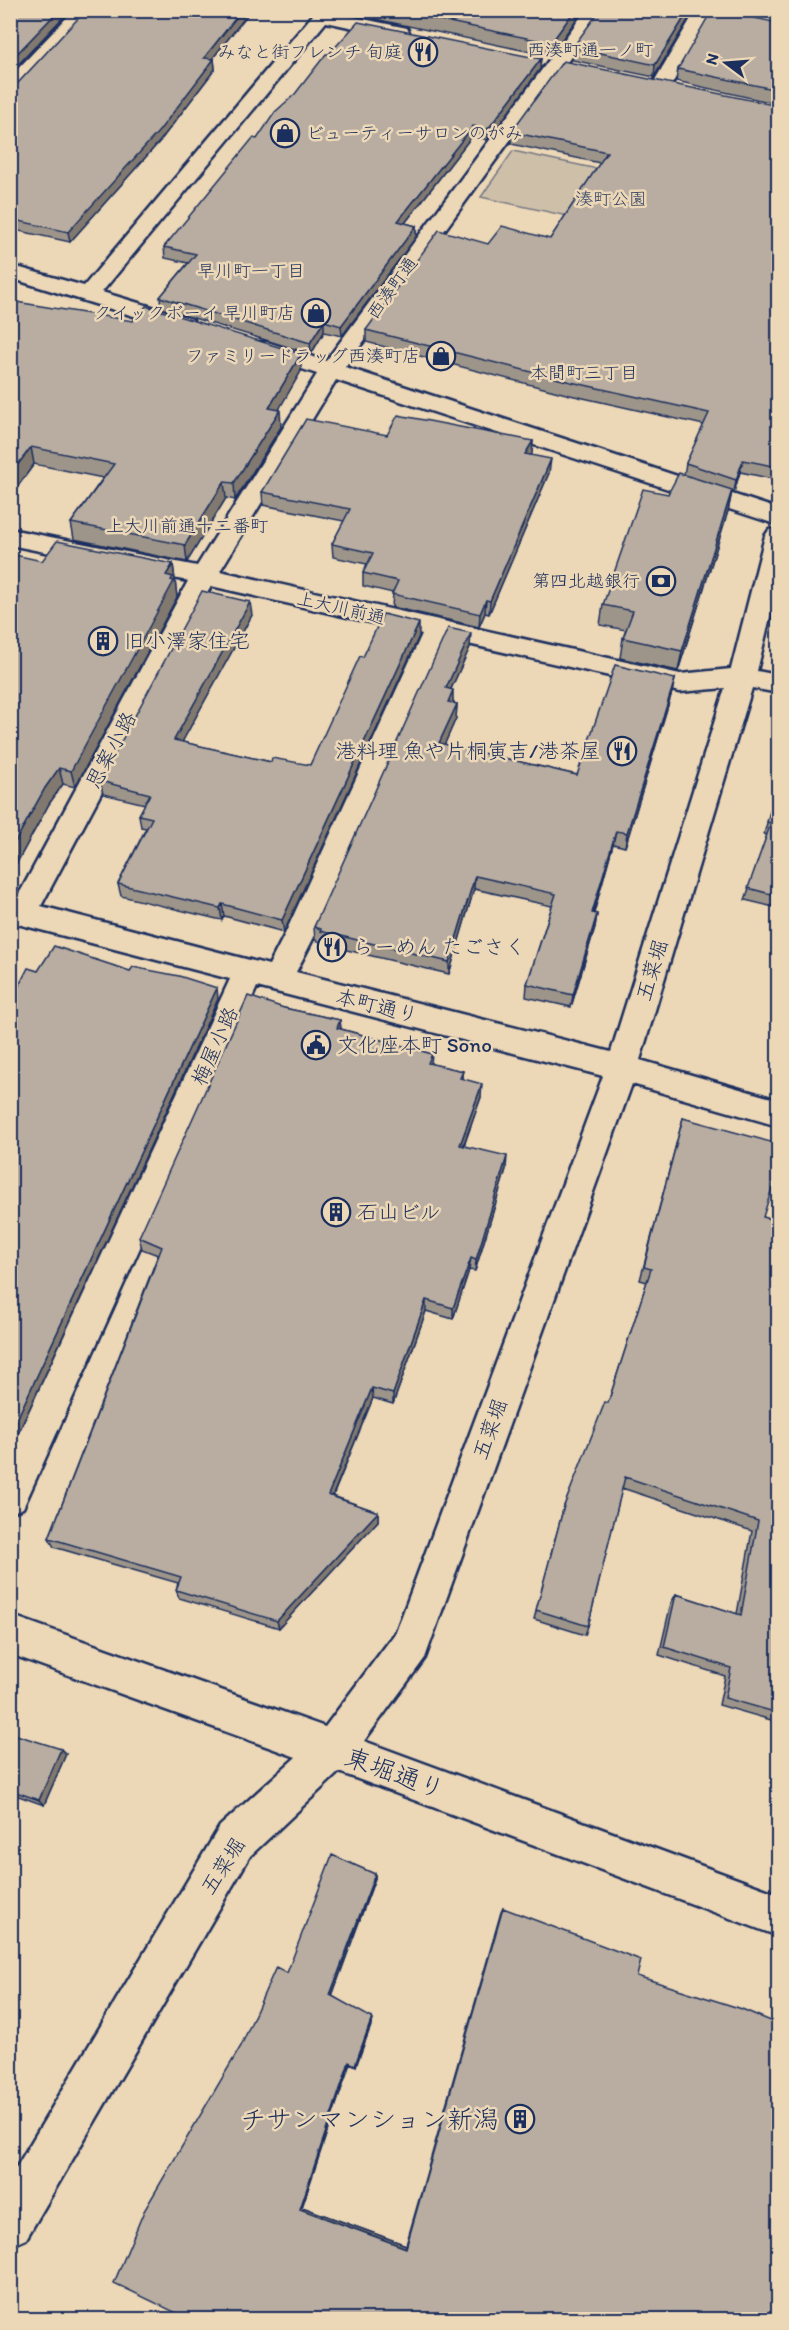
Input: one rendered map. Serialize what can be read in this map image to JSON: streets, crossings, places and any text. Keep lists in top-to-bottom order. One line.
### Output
{"streets":{"street":["西湊町通","上大川前通","思案小路","五菜堀","本町通り","梅屋小路","東堀通り"]},"crossings":[["西湊町通","上大川前通"],["西湊町通","思案小路"],["上大川前通","思案小路"],["上大川前通","五菜堀"],["上大川前通","梅屋小路"],["思案小路","本町通り"],["五菜堀","本町通り"],["五菜堀","東堀通り"],["本町通り","梅屋小路"]],"districts":["西湊町通一ノ町","早川町一丁目","本間町三丁目","上大川前通十二番町"],"parks":["湊町公園"],"places":{"restaurant":["みなと街フレンチ 旬庭","港料理 魚や片桐寅吉/港茶屋","らーめん たごさく"],"shop":["ビューティーサロンのがみ","クイックボーイ 早川町店","ファミリードラッグ西湊町店"],"bank":["第四北越銀行"],"building":["旧小澤家住宅","石山ビル","チサンマンション新潟"],"public building":["文化座本町 Sono"]},"north":"left"}
